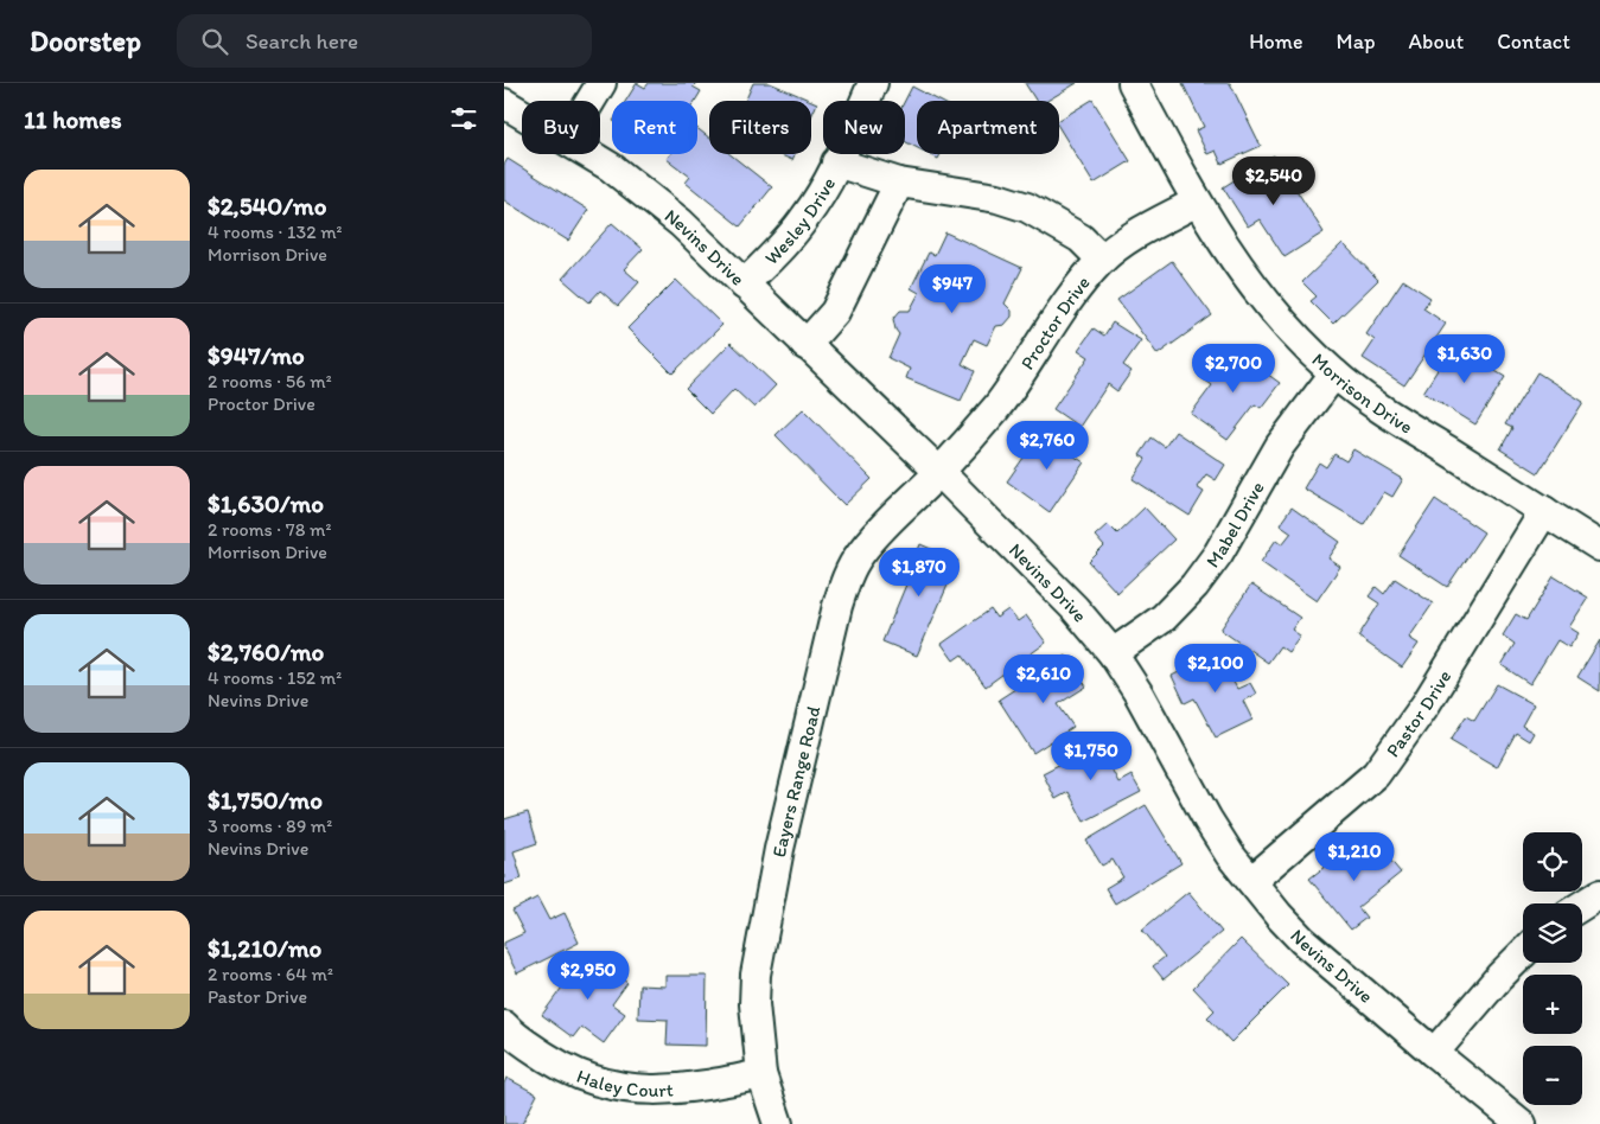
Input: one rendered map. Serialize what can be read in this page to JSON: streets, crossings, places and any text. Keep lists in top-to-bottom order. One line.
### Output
{"streets":{"street":["Wesley Drive","Nevins Drive","Proctor Drive","Morrison Drive","Mabel Drive","Pastor Drive","Eayers Range Road","Haley Court"]},"crossings":[["Wesley Drive","Nevins Drive"],["Nevins Drive","Proctor Drive"],["Nevins Drive","Mabel Drive"],["Nevins Drive","Pastor Drive"],["Nevins Drive","Eayers Range Road"],["Proctor Drive","Morrison Drive"],["Proctor Drive","Eayers Range Road"],["Morrison Drive","Mabel Drive"],["Morrison Drive","Pastor Drive"],["Eayers Range Road","Haley Court"]],"page":{"header":"Doorstep","search":"Search here","nav":["Home","Map","About","Contact"],"heading":"11 homes","chip":["Buy","Rent","Filters","New","Apartment"],"list":[{"name":"$2,540/mo","note":"4 rooms · 132 m² · Morrison Drive"},{"name":"$947/mo","note":"2 rooms · 56 m² · Proctor Drive"},{"name":"$1,630/mo","note":"2 rooms · 78 m² · Morrison Drive"},{"name":"$2,760/mo","note":"4 rooms · 152 m² · Nevins Drive"},{"name":"$1,750/mo","note":"3 rooms · 89 m² · Nevins Drive"},{"name":"$1,210/mo","note":"2 rooms · 64 m² · Pastor Drive"}],"price":["$2,540","$947","$1,630","$2,700","$2,760","$1,870","$2,100","$2,610","$1,750","$1,210","$2,950"],"map_buttons":["+","−"]}}
